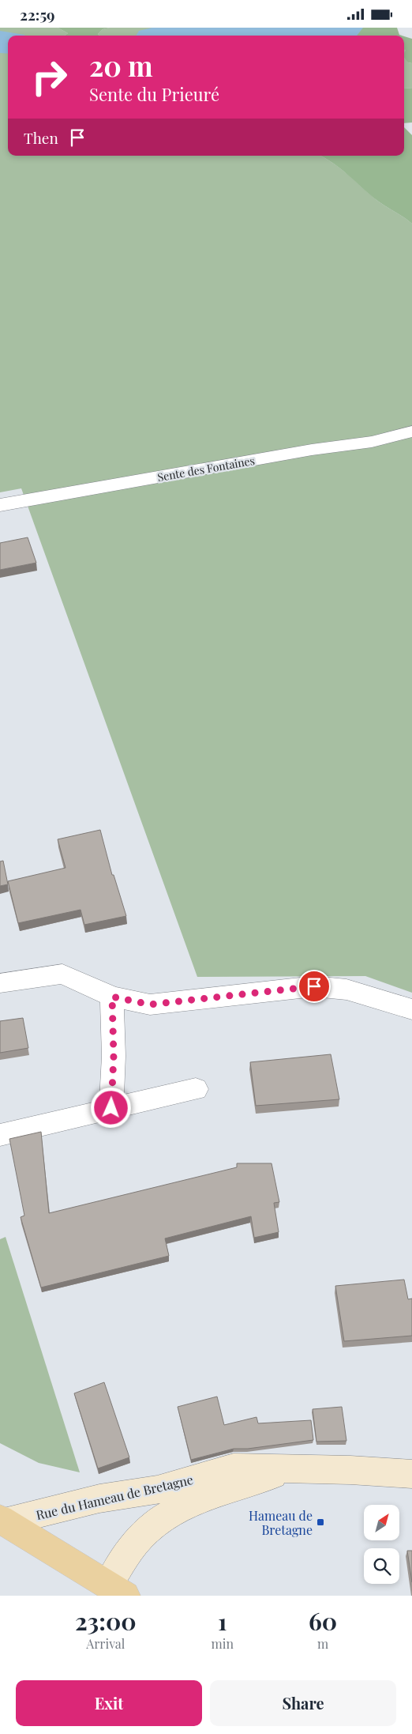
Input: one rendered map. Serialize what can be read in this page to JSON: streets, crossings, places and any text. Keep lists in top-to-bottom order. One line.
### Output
{"streets":{"main road":["Rue du Hameau de Bretagne"],"street":["Sente des Fontaines"]},"places":{"transit":["Hameau de Bretagne"]},"north":"top right","page":{"status":"22:59","turn":["20 m","Sente du Prieuré"],"then":"Then","eta":["23:00","Arrival","1","min","60","m"],"buttons":["Exit","Share"]}}
